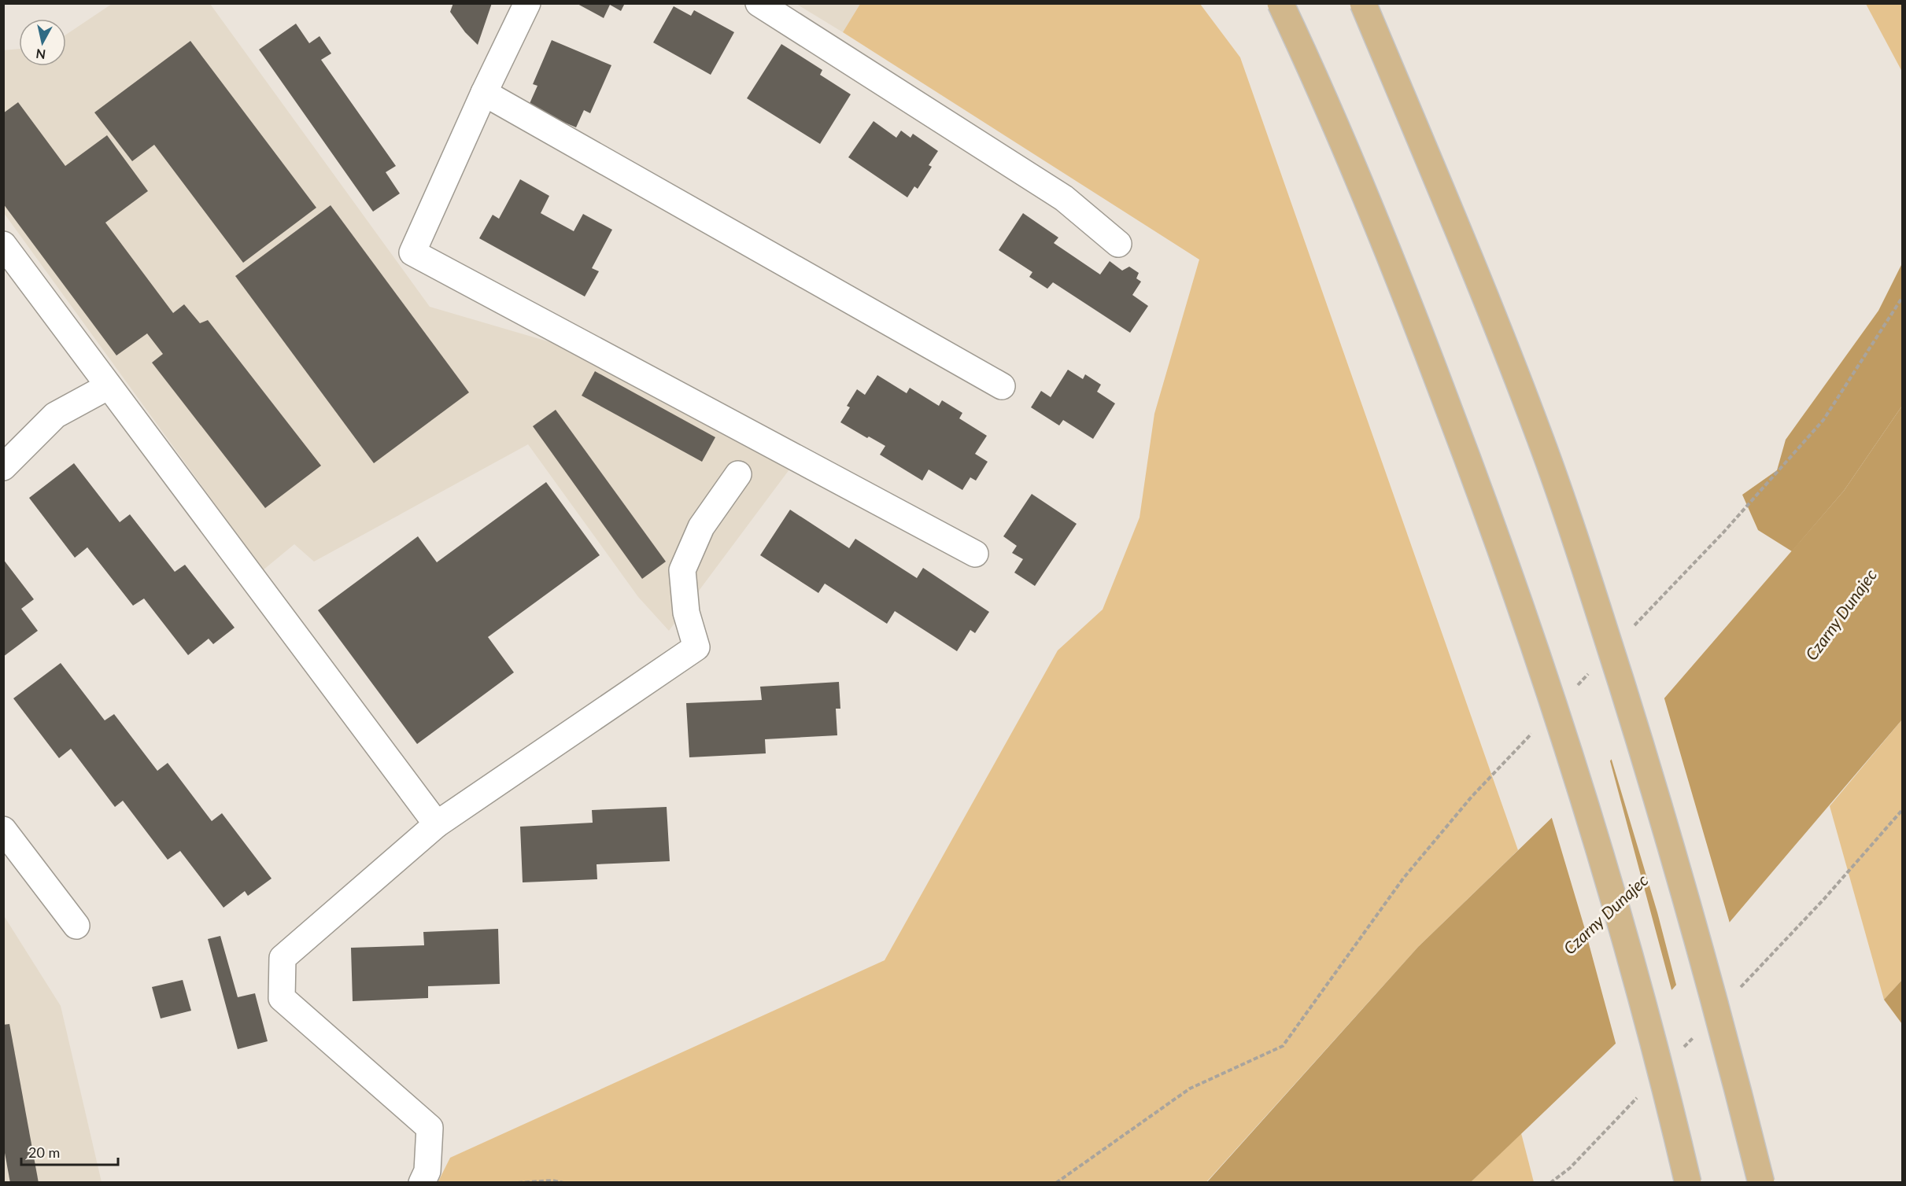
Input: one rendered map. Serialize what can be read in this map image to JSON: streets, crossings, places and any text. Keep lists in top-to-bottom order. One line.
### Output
{"water":["Czarny Dunajec"],"scale_bar":"20 m","north":"bottom"}
